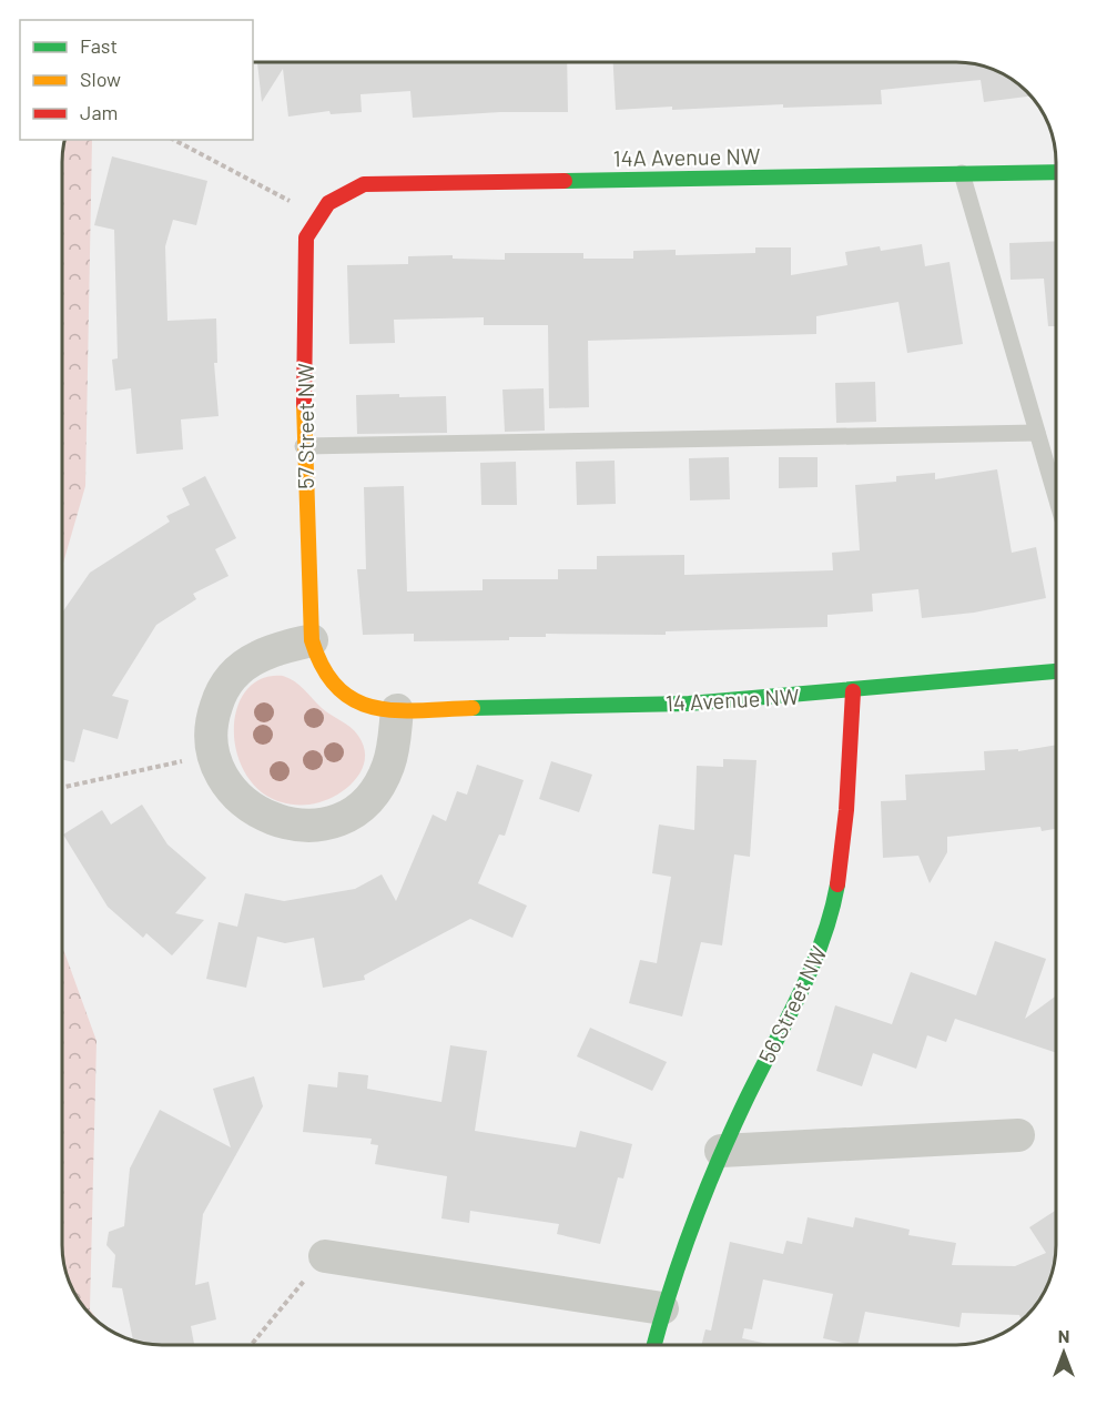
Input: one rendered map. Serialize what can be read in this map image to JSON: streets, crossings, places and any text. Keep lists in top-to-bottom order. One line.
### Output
{"streets":{"street":["14A Avenue NW","57 Street NW","14 Avenue NW","56 Street NW"]},"crossings":[["14A Avenue NW","57 Street NW"],["57 Street NW","14 Avenue NW"],["14 Avenue NW","56 Street NW"]],"legend":["Fast","Slow","Jam"],"north":"top"}
